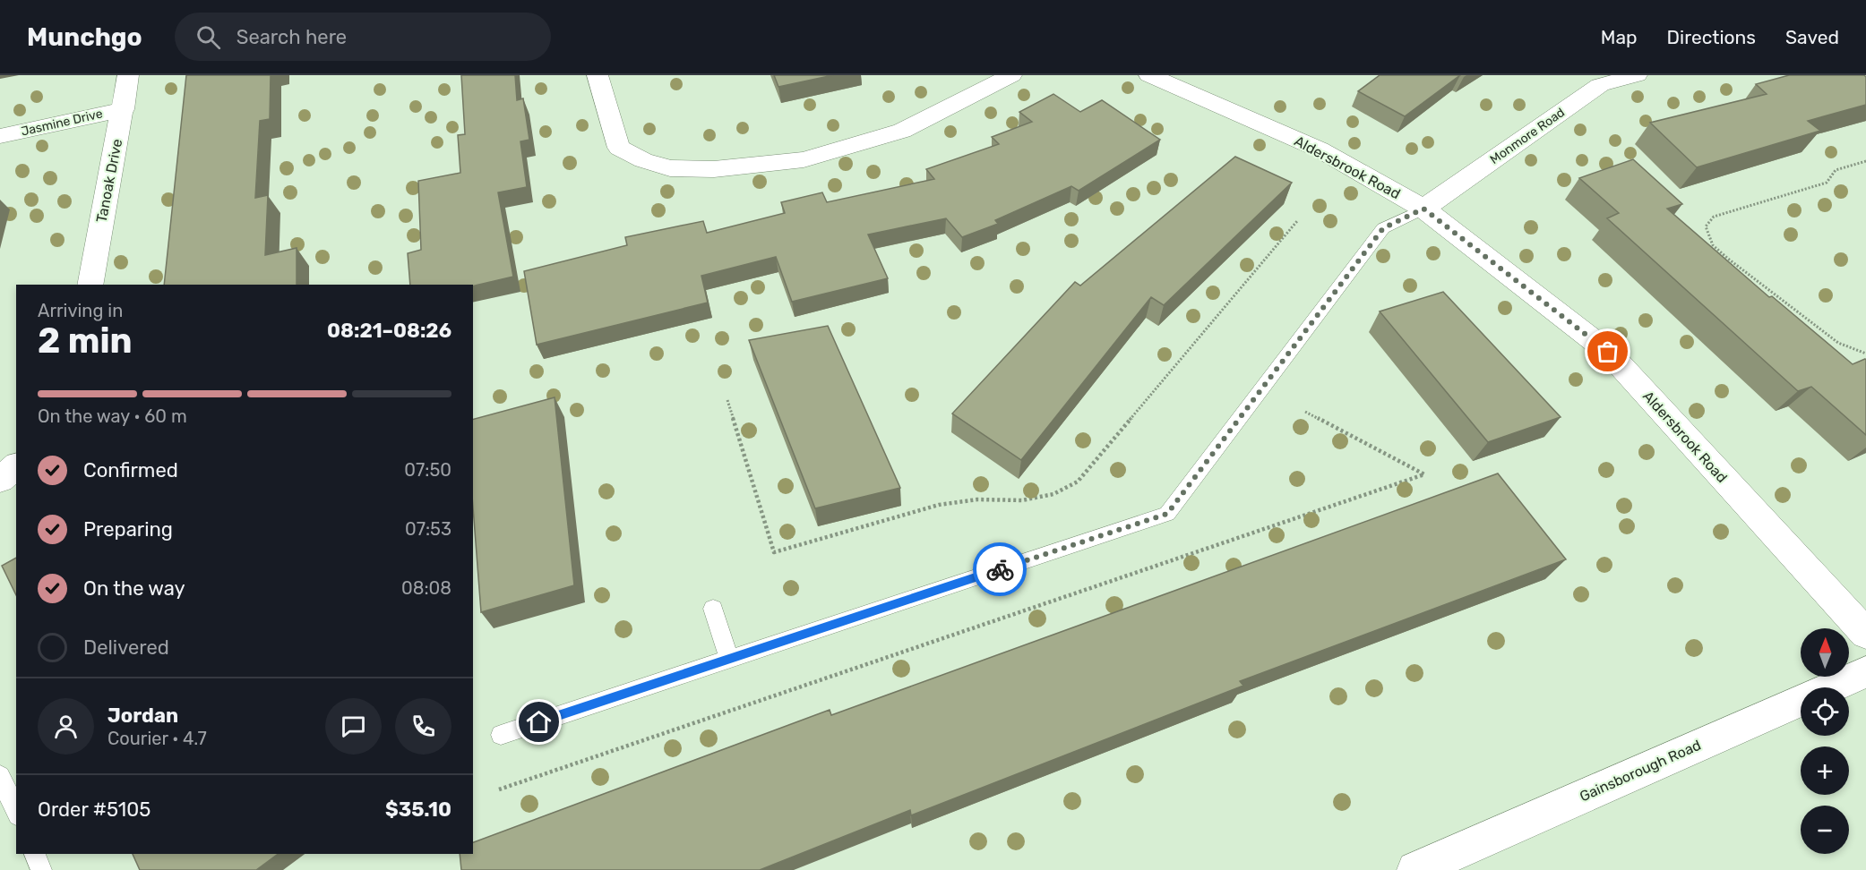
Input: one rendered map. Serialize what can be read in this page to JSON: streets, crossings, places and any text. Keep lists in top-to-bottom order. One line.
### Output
{"streets":{"street":["Jasmine Drive","Monmore Road","Aldersbrook Road","Tanoak Drive","Gainsborough Road"]},"crossings":[["Jasmine Drive","Tanoak Drive"],["Monmore Road","Aldersbrook Road"]],"north":"top","page":{"header":"Munchgo","search":"Search here","nav":["Map","Directions","Saved"],"heading":["2 min","Arriving in","08:21–08:26"],"panel":["Jordan","Courier · 4.7","Order #5105","$35.10"],"bar":"On the way · 60 m","list":[["Confirmed","07:50"],["Preparing","07:53"],["On the way","08:08"],"Delivered"],"map_buttons":["+","−"]}}
